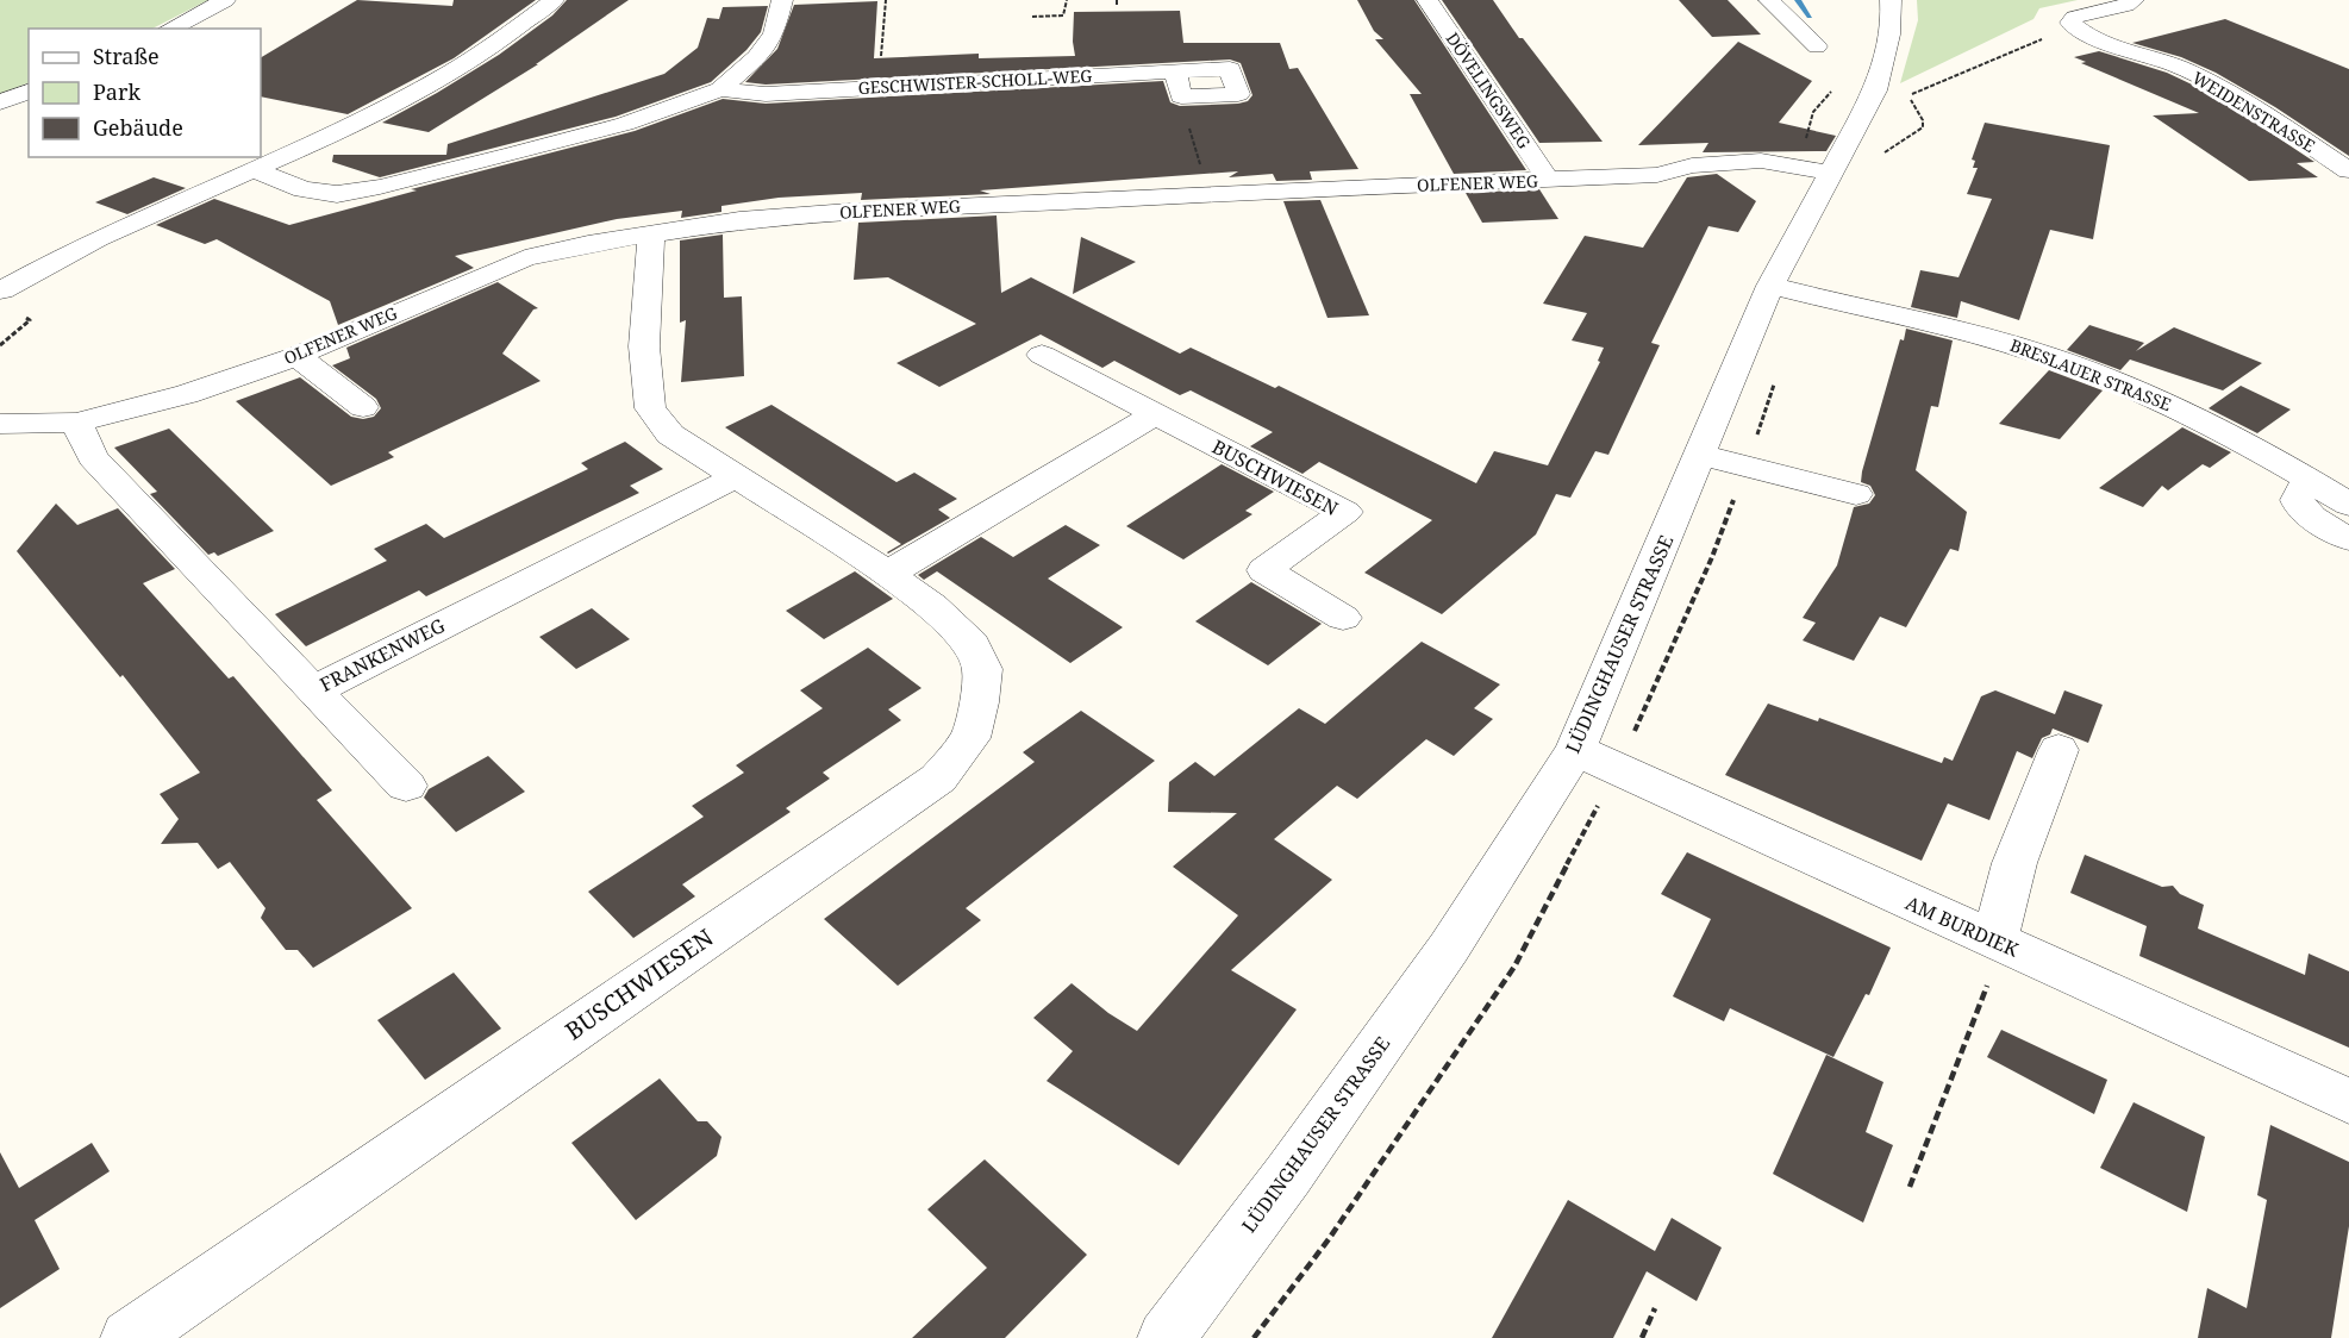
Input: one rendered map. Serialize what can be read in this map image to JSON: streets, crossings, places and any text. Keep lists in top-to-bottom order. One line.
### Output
{"streets":{"street":["GESCHWISTER-SCHOLL-WEG","DÖVELINGSWEG","WEIDENSTRASSE","OLFENER WEG","BRESLAUER STRASSE","BUSCHWIESEN","LÜDINGHAUSER STRASSE","FRANKENWEG","AM BURDIEK"]},"crossings":[["DÖVELINGSWEG","OLFENER WEG"],["OLFENER WEG","BUSCHWIESEN"],["OLFENER WEG","LÜDINGHAUSER STRASSE"],["OLFENER WEG","FRANKENWEG"],["BRESLAUER STRASSE","LÜDINGHAUSER STRASSE"],["BUSCHWIESEN","FRANKENWEG"],["LÜDINGHAUSER STRASSE","AM BURDIEK"]],"legend":["Straße","Park","Gebäude"]}
